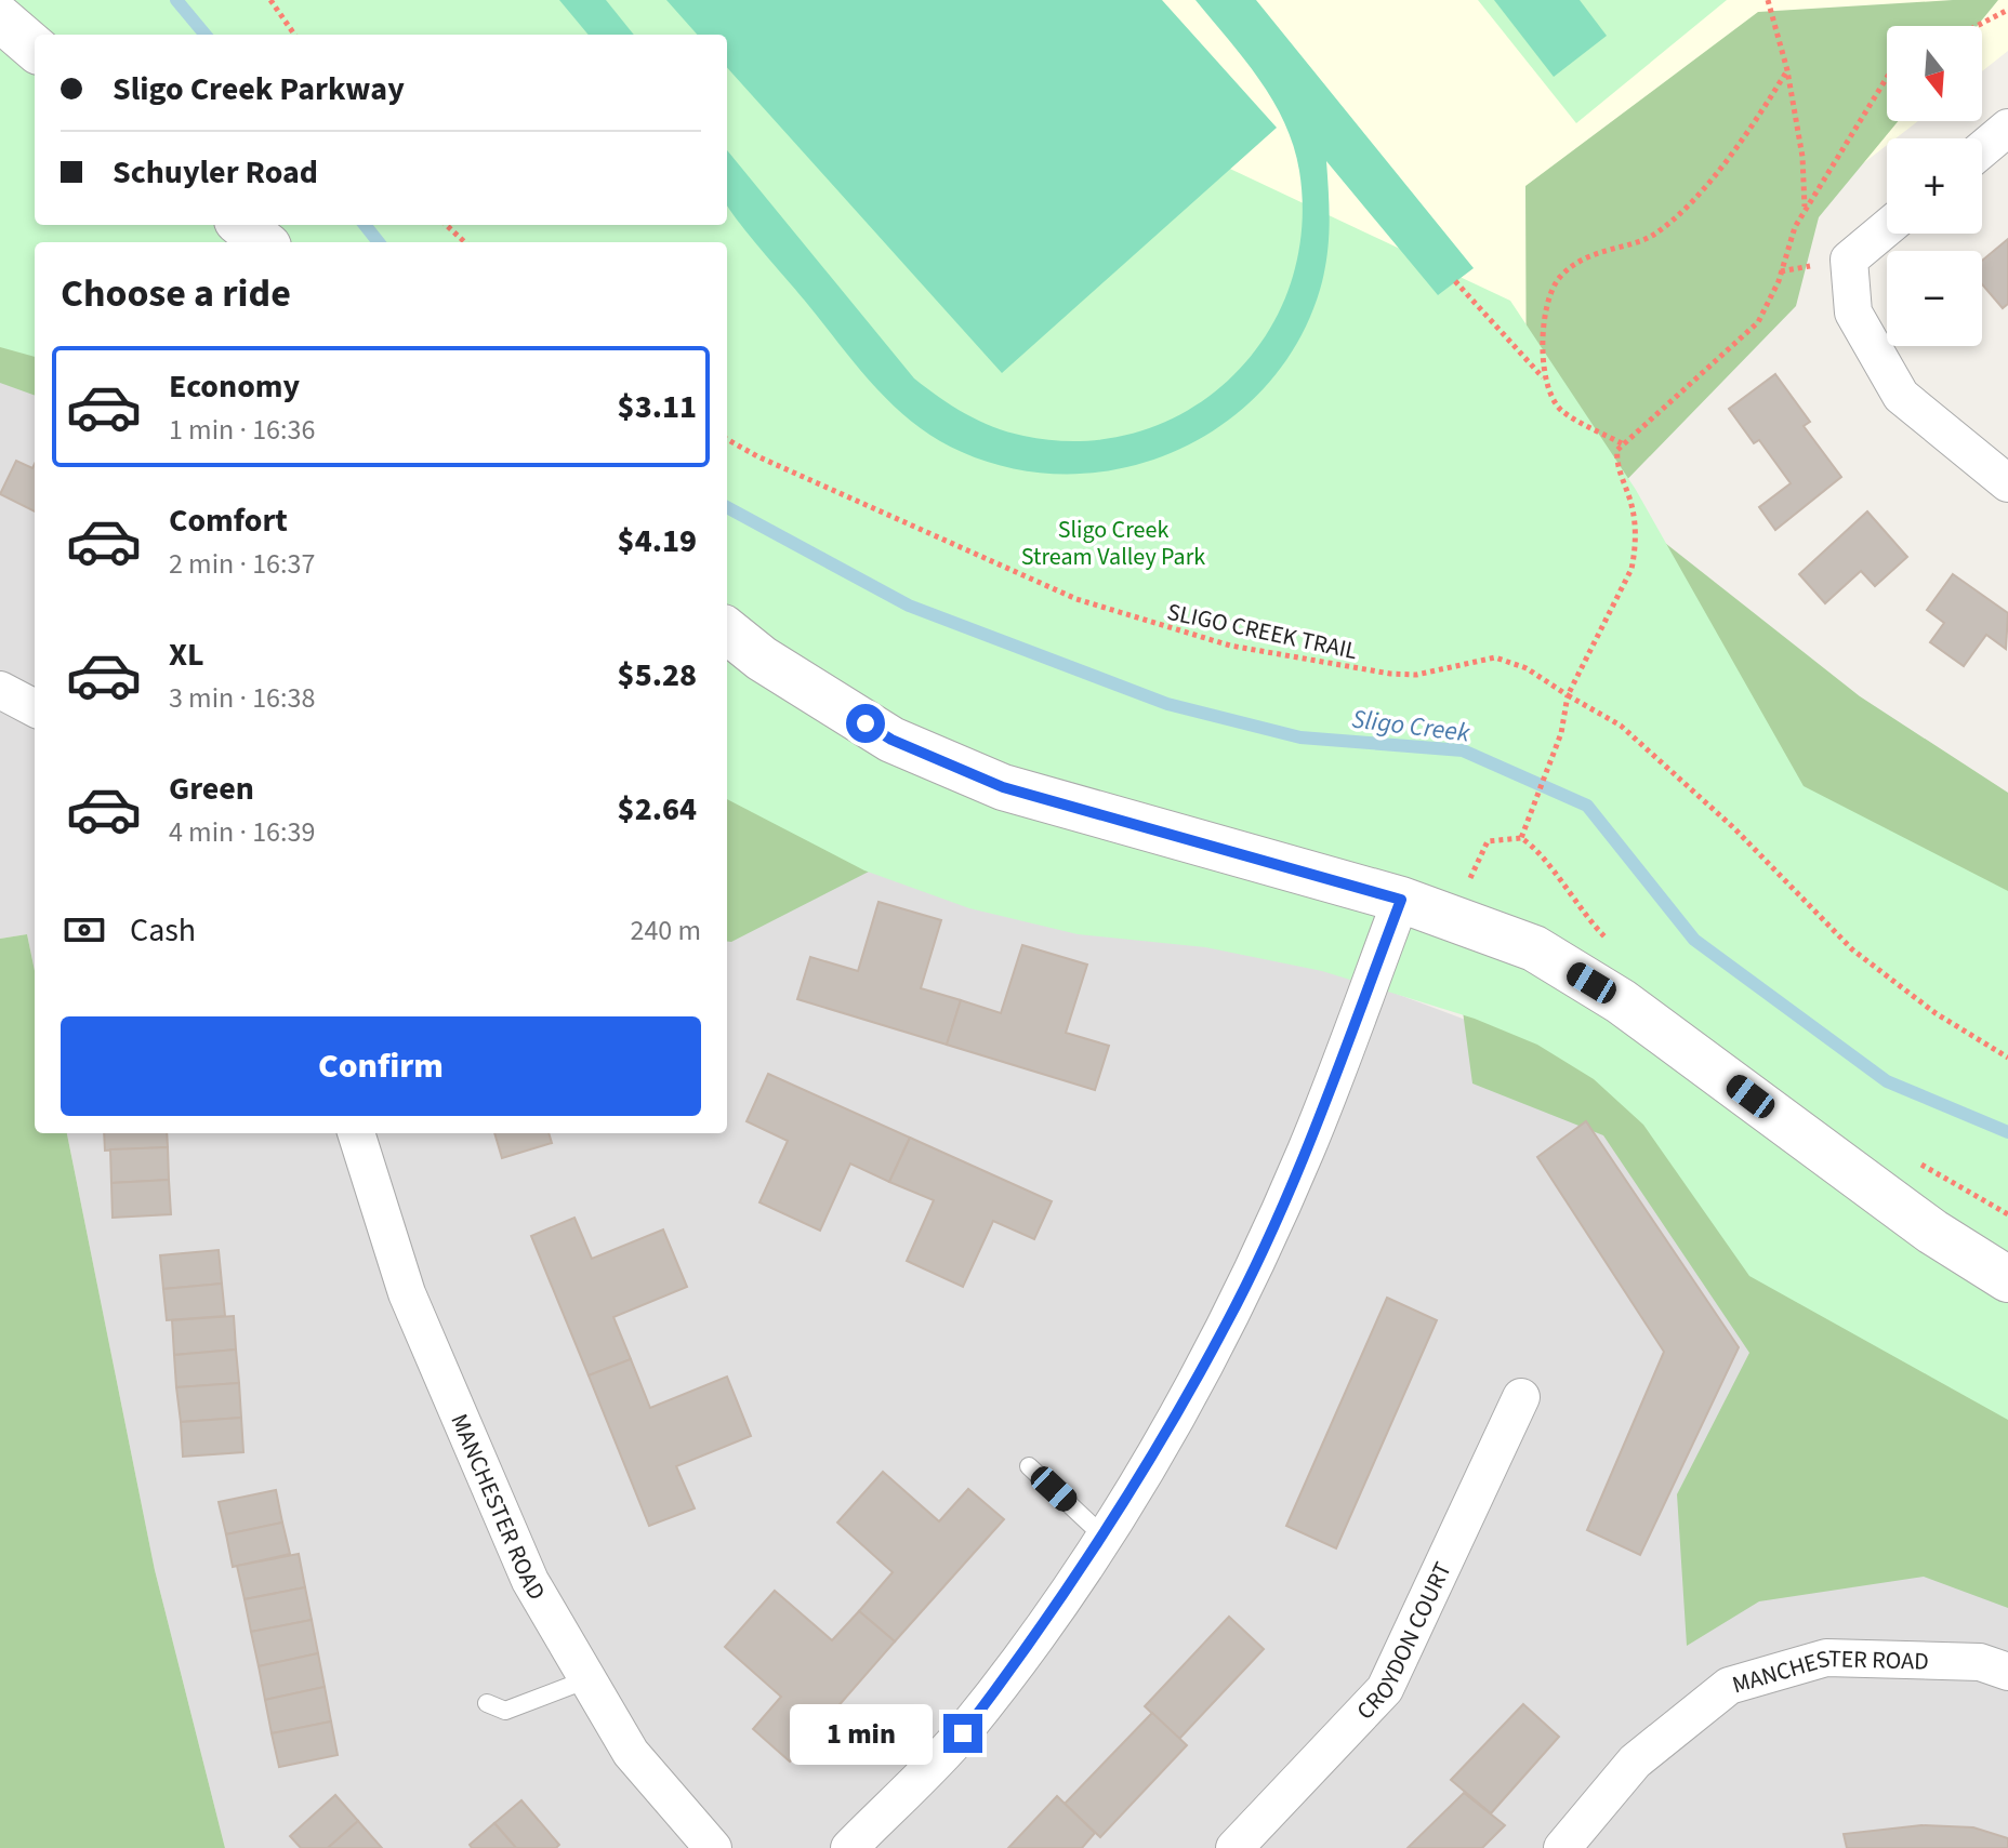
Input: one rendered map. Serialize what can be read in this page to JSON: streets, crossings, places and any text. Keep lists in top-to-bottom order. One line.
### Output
{"streets":{"street":["MANCHESTER ROAD","CROYDON COURT"],"path":["SLIGO CREEK TRAIL"]},"water":["Sligo Creek"],"parks":["Sligo Creek Stream Valley Park"],"north":"bottom","page":{"map_buttons":["+","−"],"banner":["Sligo Creek Parkway","Schuyler Road"],"heading":"Choose a ride","list":[{"name":"Economy","note":"1 min · 16:36","value":"$3.11"},{"name":"Comfort","note":"2 min · 16:37","value":"$4.19"},{"name":"XL","note":"3 min · 16:38","value":"$5.28"},{"name":"Green","note":"4 min · 16:39","value":"$2.64"}],"pay":["Cash","240 m"],"buttons":"Confirm","bubble":"1 min"}}
